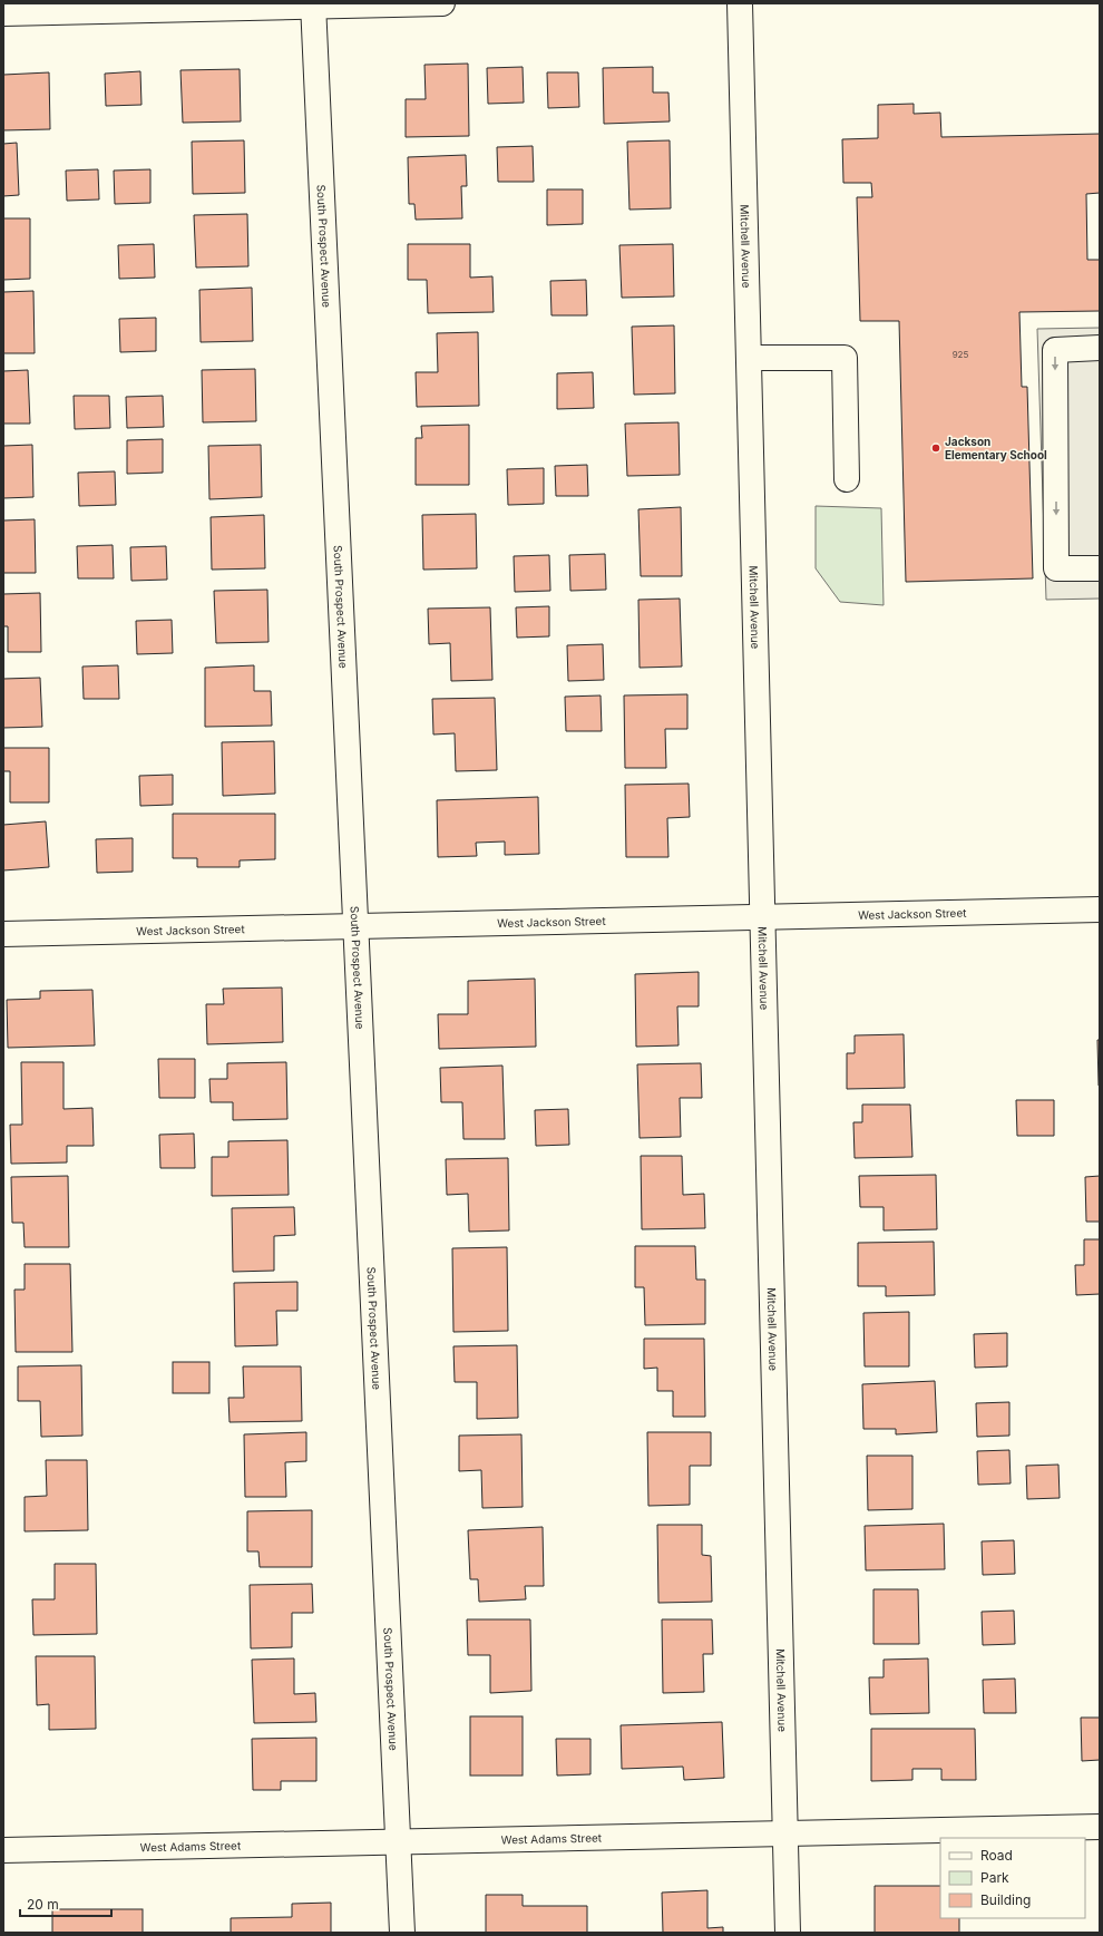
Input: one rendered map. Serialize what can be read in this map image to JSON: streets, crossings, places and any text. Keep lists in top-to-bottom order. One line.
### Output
{"streets":{"street":["South Prospect Avenue","Mitchell Avenue","West Jackson Street","West Adams Street"]},"crossings":[["South Prospect Avenue","West Jackson Street"],["South Prospect Avenue","West Adams Street"],["Mitchell Avenue","West Jackson Street"],["Mitchell Avenue","West Adams Street"]],"places":["Jackson Elementary School"],"house_numbers":["925"],"legend":["Road","Park","Building"],"scale_bar":"20 m"}
